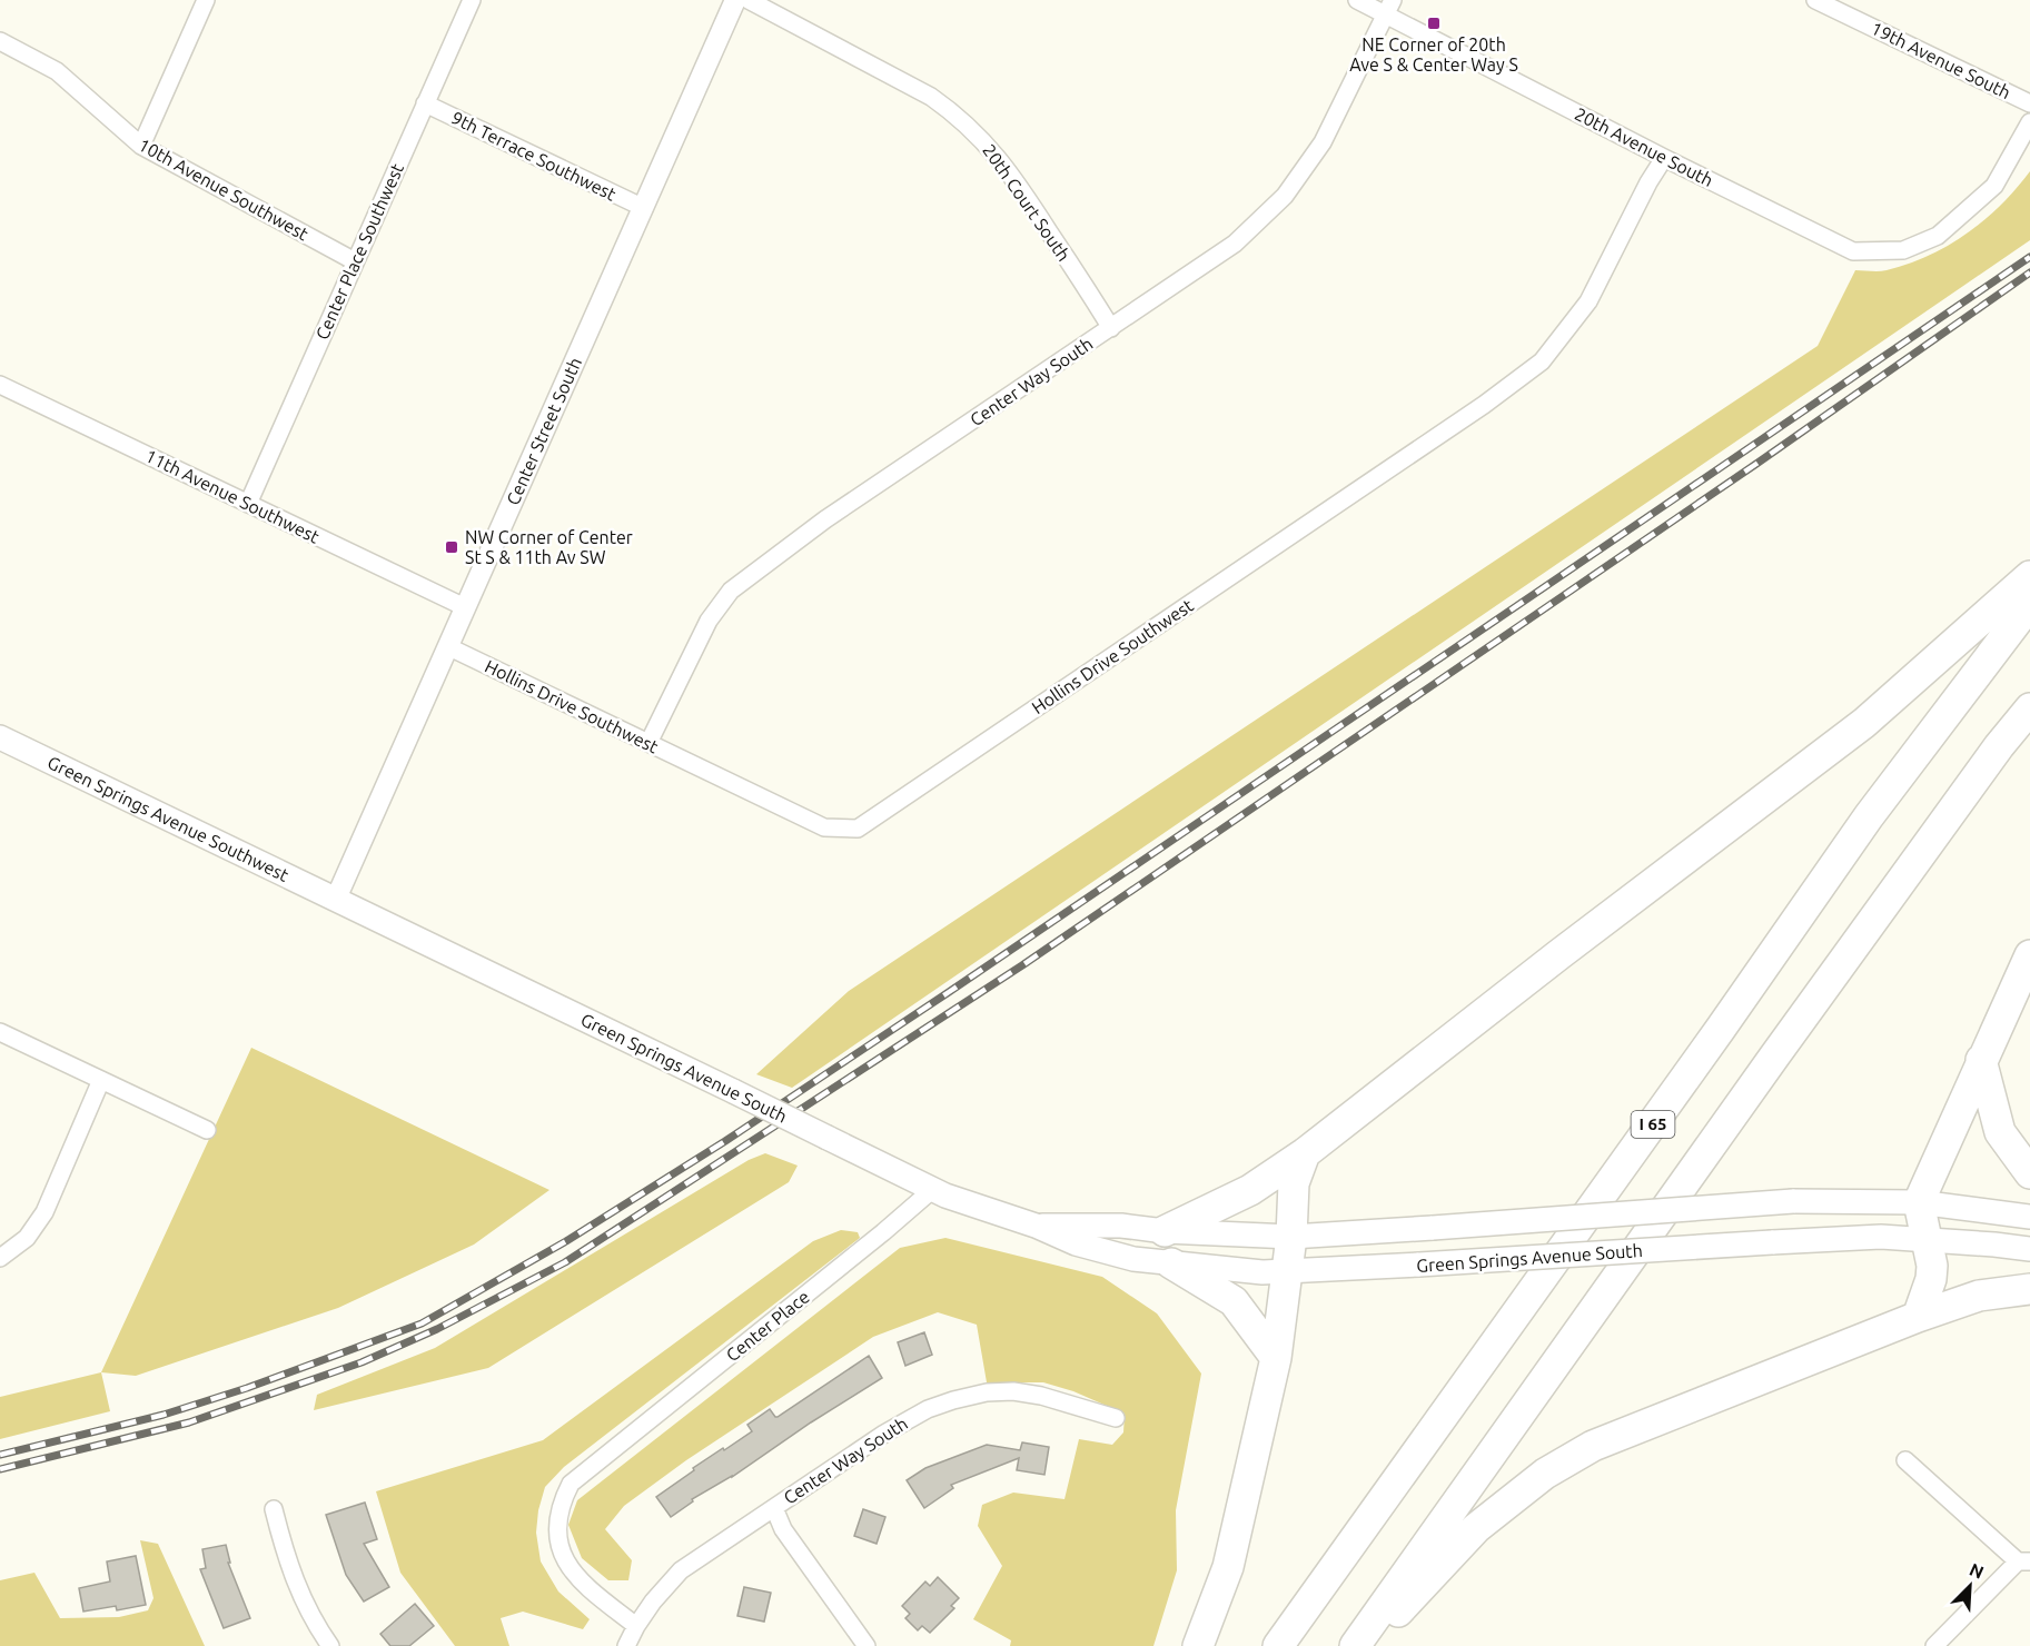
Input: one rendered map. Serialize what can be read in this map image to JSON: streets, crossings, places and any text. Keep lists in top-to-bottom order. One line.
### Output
{"streets":{"highway":["I 65"],"main road":["Green Springs Avenue Southwest","Green Springs Avenue South"],"street":["19th Avenue South","20th Avenue South","9th Terrace Southwest","10th Avenue Southwest","20th Court South","Center Place Southwest","Center Way South","Center Street South","11th Avenue Southwest","Hollins Drive Southwest","Center Place"]},"crossings":[["20th Avenue South","Center Way South"],["20th Avenue South","Hollins Drive Southwest"],["9th Terrace Southwest","Center Place Southwest"],["9th Terrace Southwest","Center Street South"],["10th Avenue Southwest","Center Place Southwest"],["20th Court South","Center Way South"],["Center Place Southwest","11th Avenue Southwest"],["Center Way South","Hollins Drive Southwest"],["Center Way South","Center Place"],["Center Street South","11th Avenue Southwest"],["Center Street South","Hollins Drive Southwest"],["Center Street South","Green Springs Avenue Southwest"],["Center Street South","Green Springs Avenue South"],["Green Springs Avenue Southwest","Green Springs Avenue South"],["Green Springs Avenue South","Center Place"]],"places":{"transit":["NE Corner of 20th Ave S & Center Way S","NW Corner of Center St S & 11th Av SW"]},"north":"top right"}
